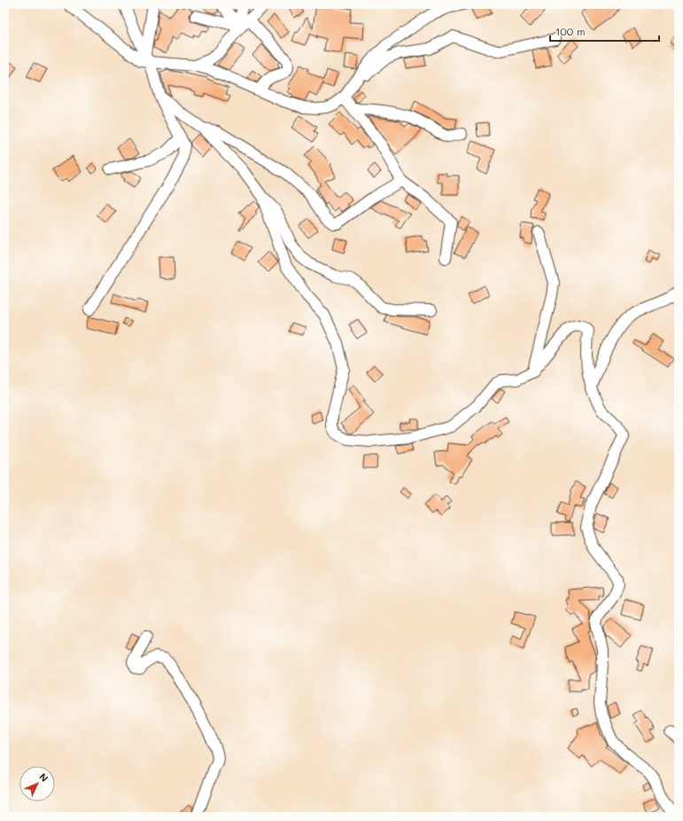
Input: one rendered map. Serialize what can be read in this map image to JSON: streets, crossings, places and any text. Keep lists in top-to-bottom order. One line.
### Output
{"scale_bar":"100 m","north":"top right"}
